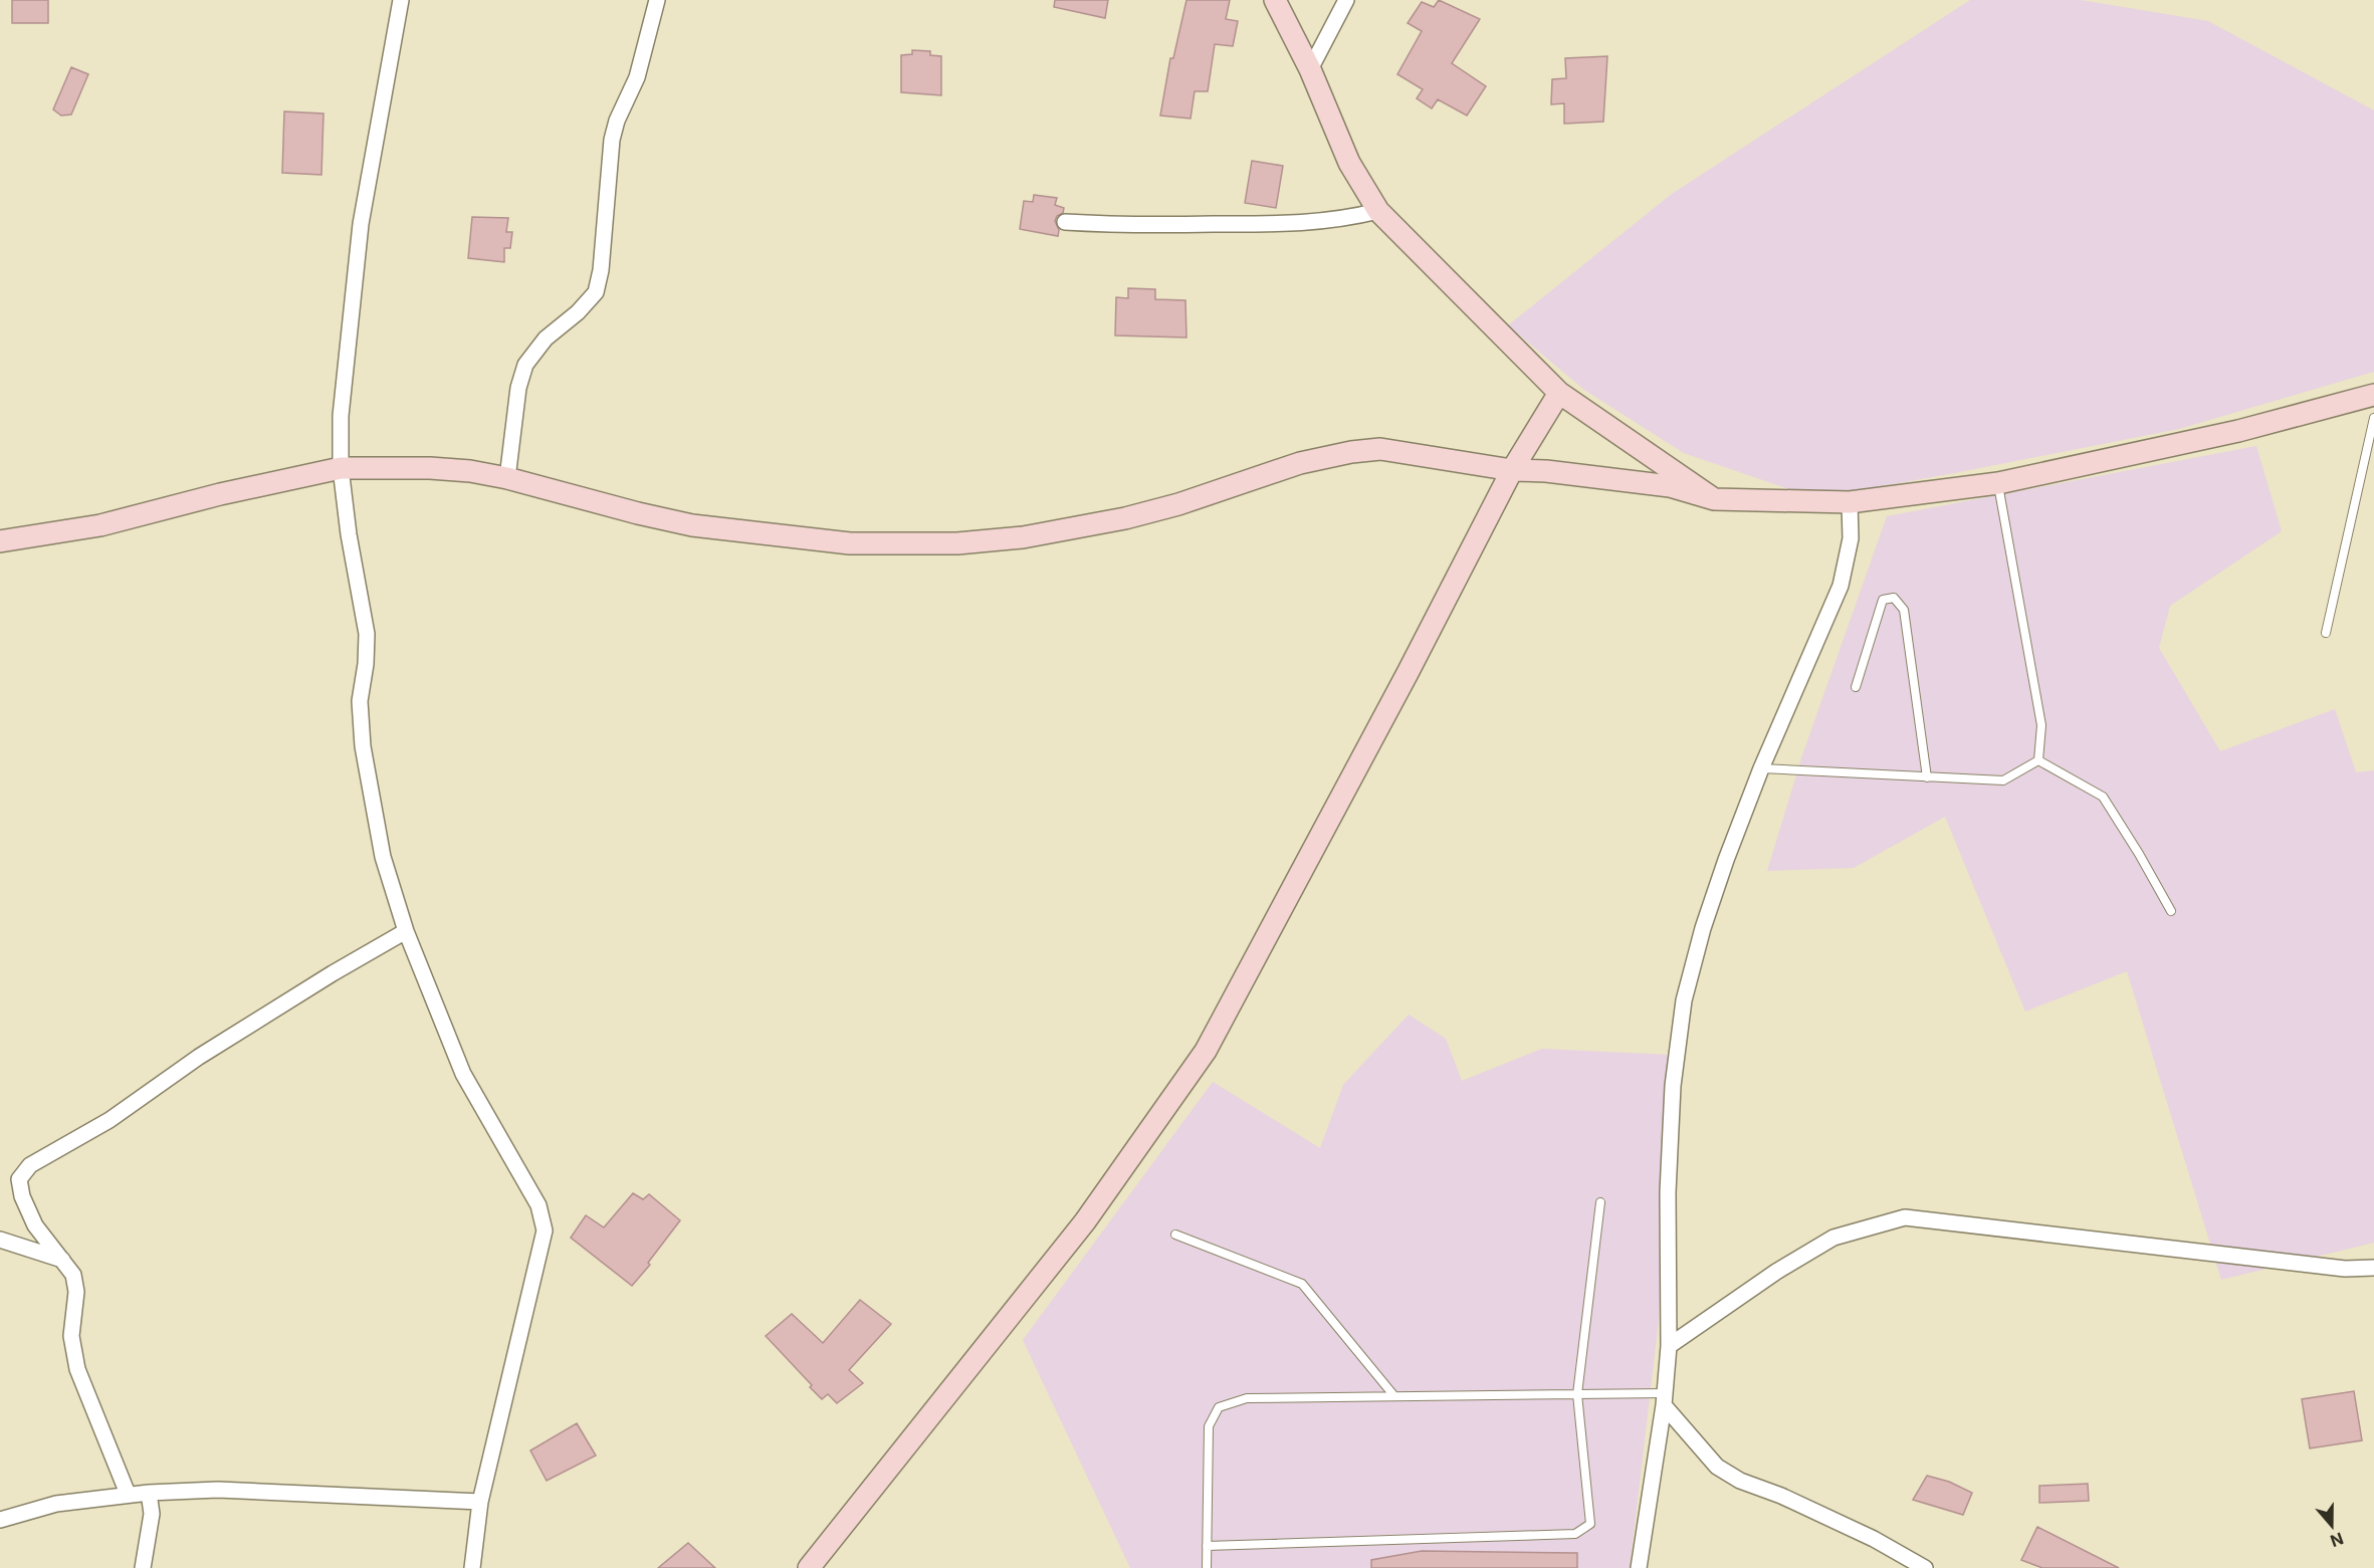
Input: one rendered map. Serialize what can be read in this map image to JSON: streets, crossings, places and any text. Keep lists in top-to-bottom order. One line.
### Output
{"north":"bottom"}
